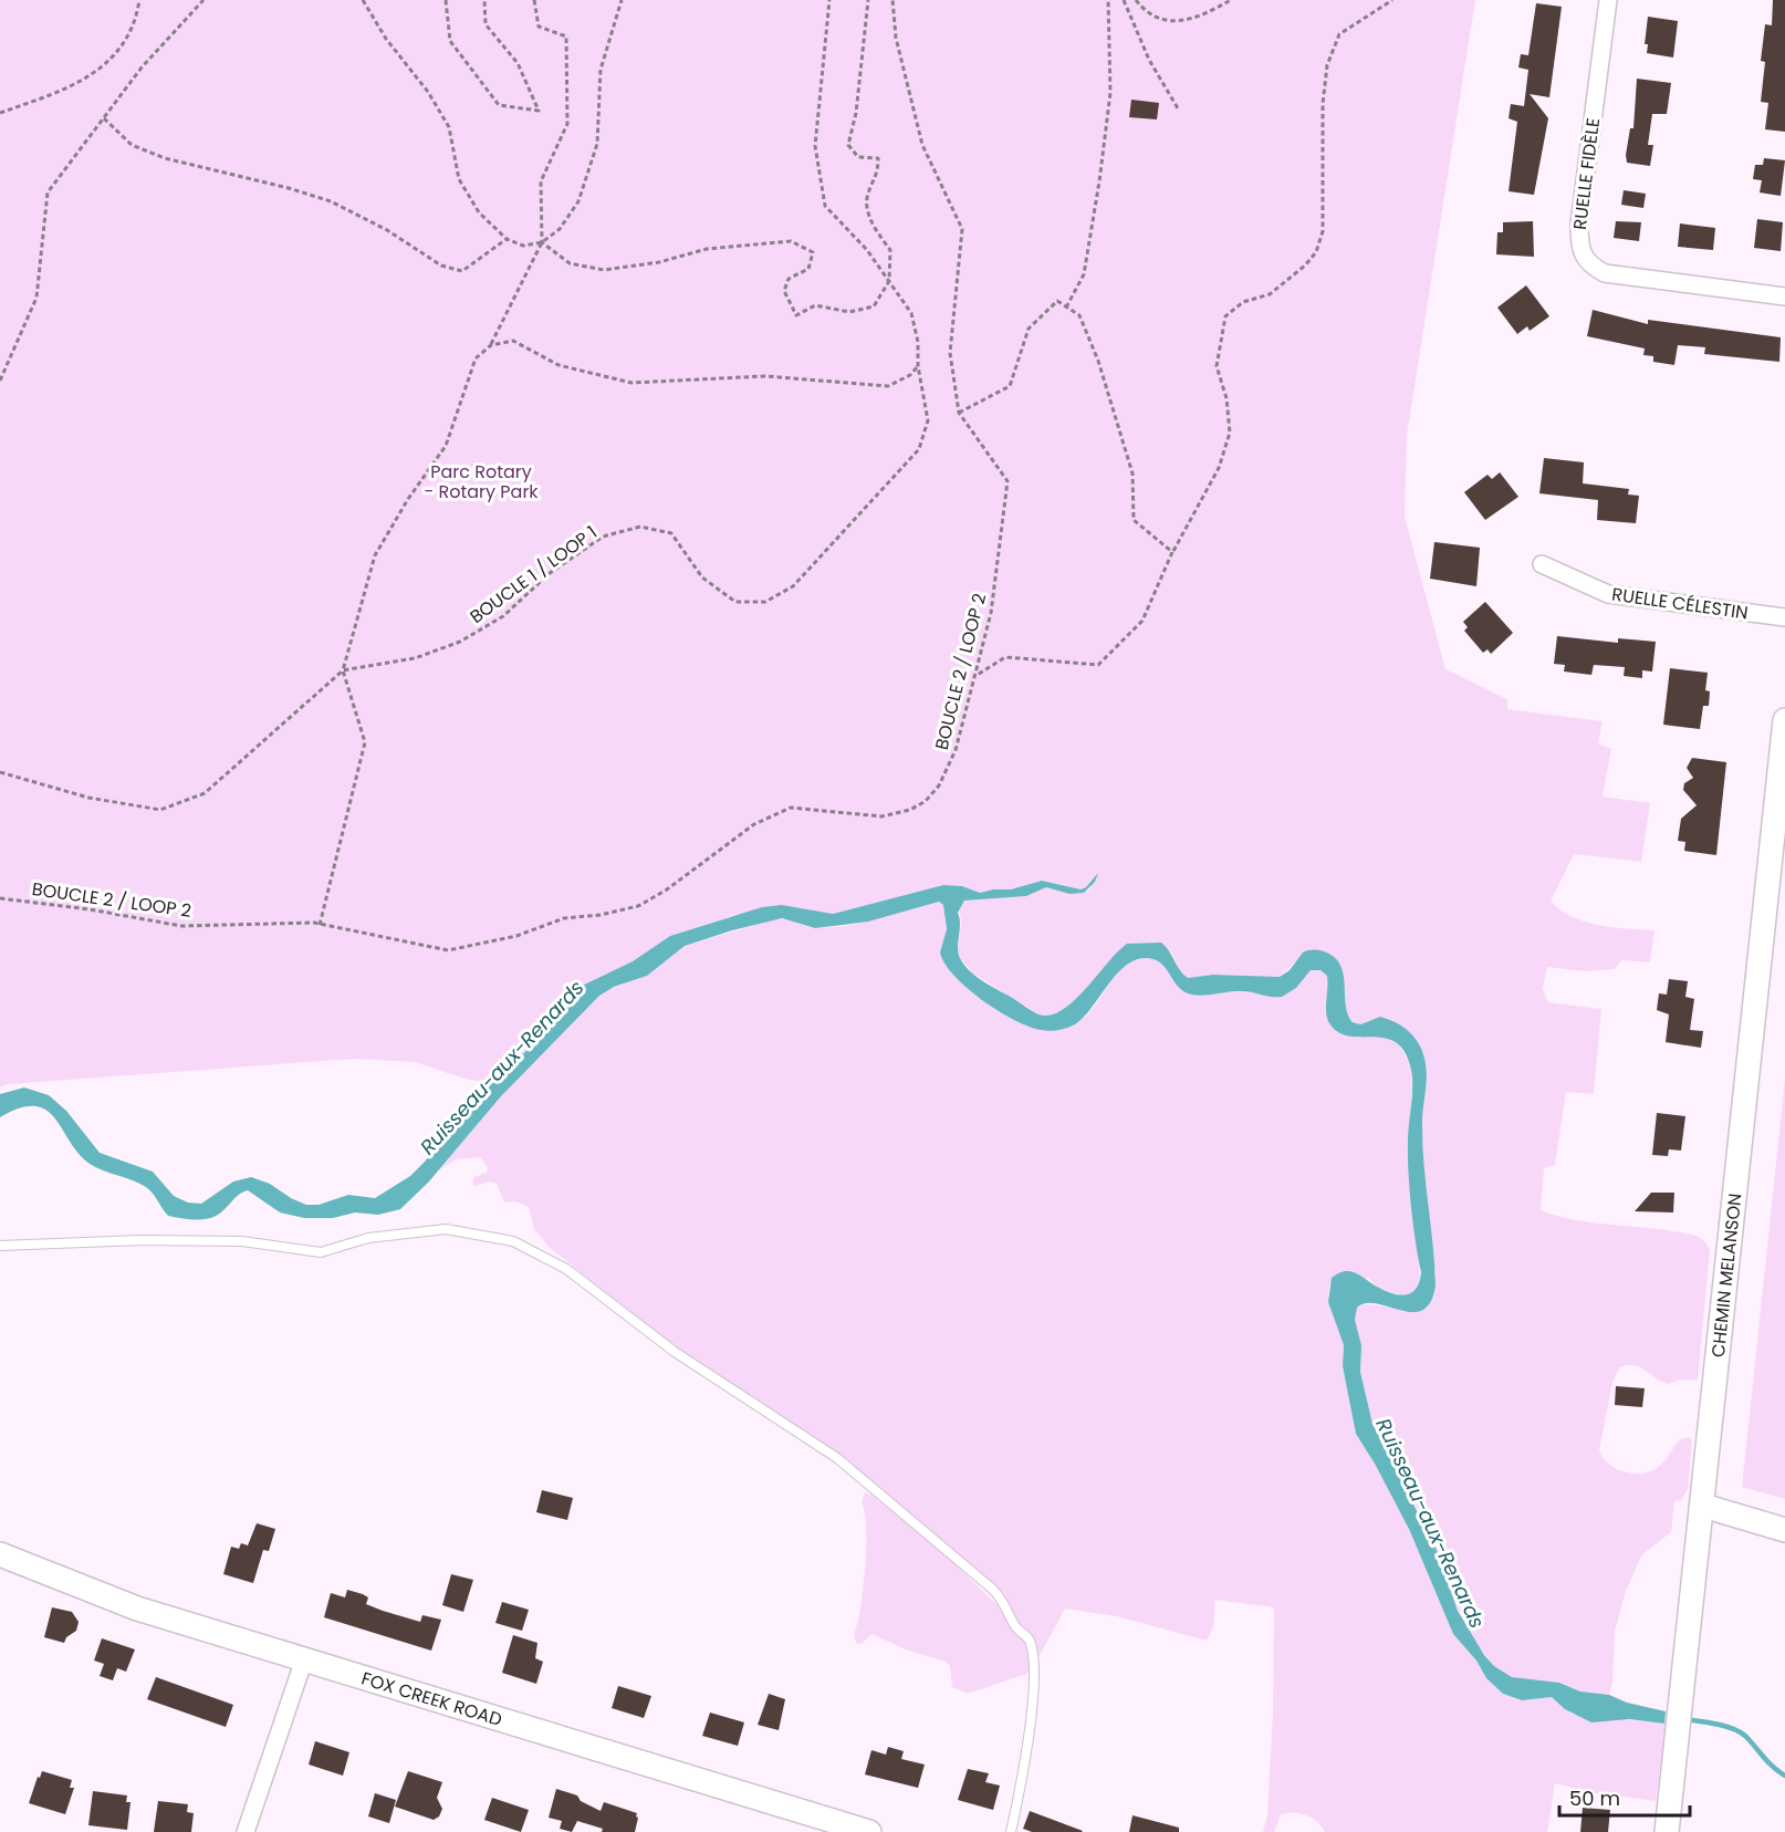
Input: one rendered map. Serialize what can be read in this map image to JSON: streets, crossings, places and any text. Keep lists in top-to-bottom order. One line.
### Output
{"streets":{"street":["RUELLE FIDÈLE","RUELLE CÉLESTIN","CHEMIN MELANSON","FOX CREEK ROAD"],"path":["BOUCLE 1 / LOOP 1","BOUCLE 2 / LOOP 2"]},"water":["Ruisseau-aux-Renards"],"parks":["Parc Rotary - Rotary Park"],"scale_bar":"50 m"}
